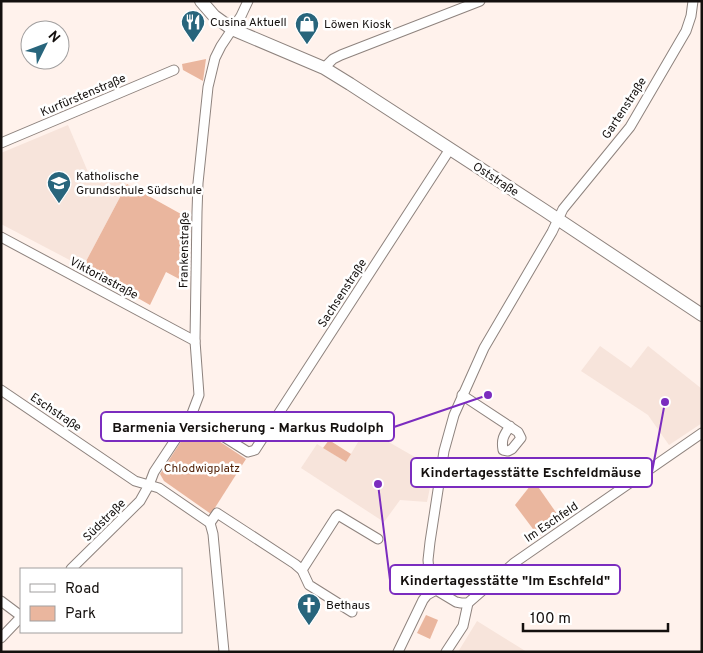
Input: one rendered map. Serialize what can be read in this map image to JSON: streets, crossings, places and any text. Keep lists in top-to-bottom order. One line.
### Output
{"streets":{"street":["Kurfürstenstraße","Gartenstraße","Oststraße","Frankenstraße","Viktoriastraße","Sachsenstraße","Eschstraße","Südstraße","Im Eschfeld"]},"crossings":[["Gartenstraße","Oststraße"],["Oststraße","Frankenstraße"],["Oststraße","Sachsenstraße"],["Frankenstraße","Viktoriastraße"],["Frankenstraße","Sachsenstraße"],["Eschstraße","Südstraße"]],"parks":["Chlodwigplatz"],"places":{"restaurant":["Cusina Aktuell"],"shop":["Löwen Kiosk"],"school or university":["Katholische Grundschule Südschule"],"other":["Barmenia Versicherung - Markus Rudolph","Kindertagesstätte Eschfeldmäuse","Kindertagesstätte \"Im Eschfeld\""],"church":["Bethaus"]},"legend":["Road","Park"],"scale_bar":"100 m","north":"top right"}
